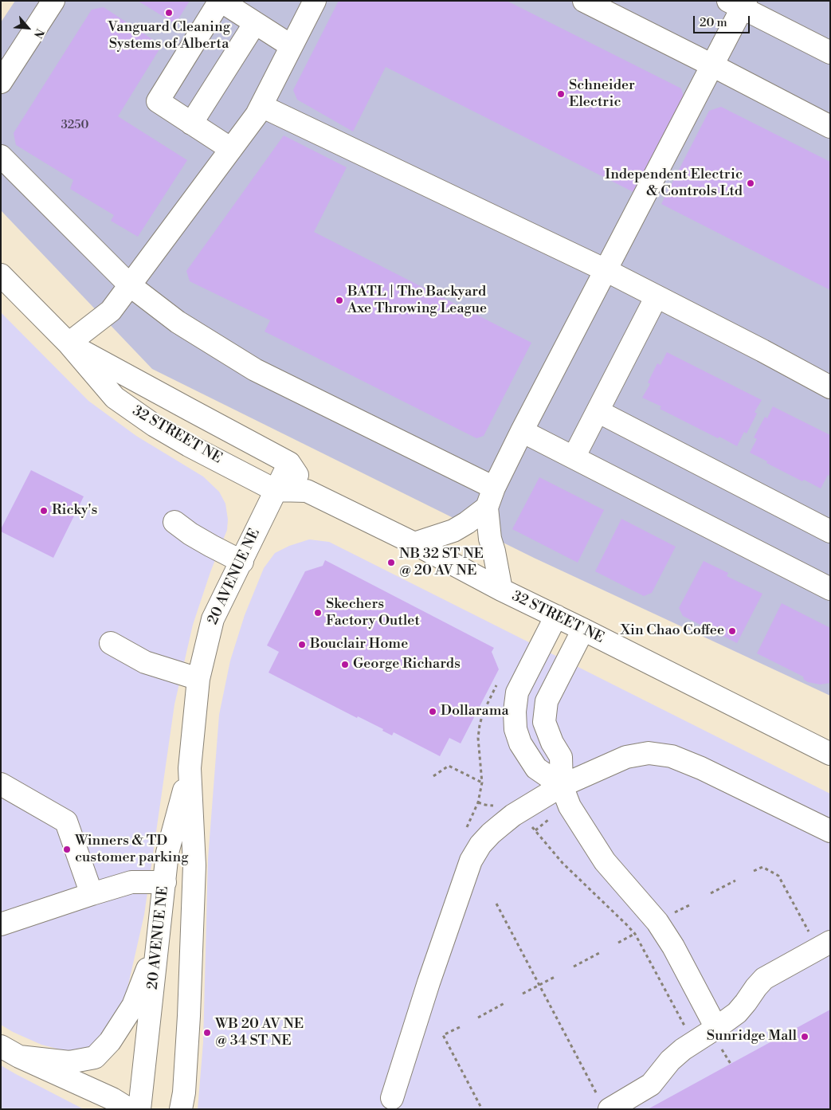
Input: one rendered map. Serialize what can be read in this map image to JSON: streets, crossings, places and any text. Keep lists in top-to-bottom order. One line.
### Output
{"streets":{"street":["32 STREET NE","20 AVENUE NE"]},"crossings":[["32 STREET NE","20 AVENUE NE"]],"places":["Vanguard Cleaning Systems of Alberta","Schneider Electric","Independent Electric & Controls Ltd","BATL | The Backyard Axe Throwing League","Ricky's","NB 32 ST NE @ 20 AV NE","Skechers Factory Outlet","Xin Chao Coffee","Bouclair Home","George Richards","Dollarama","Winners & TD customer parking","WB 20 AV NE @ 34 ST NE","Sunridge Mall"],"house_numbers":["3250"],"scale_bar":"20 m","north":"bottom right"}
